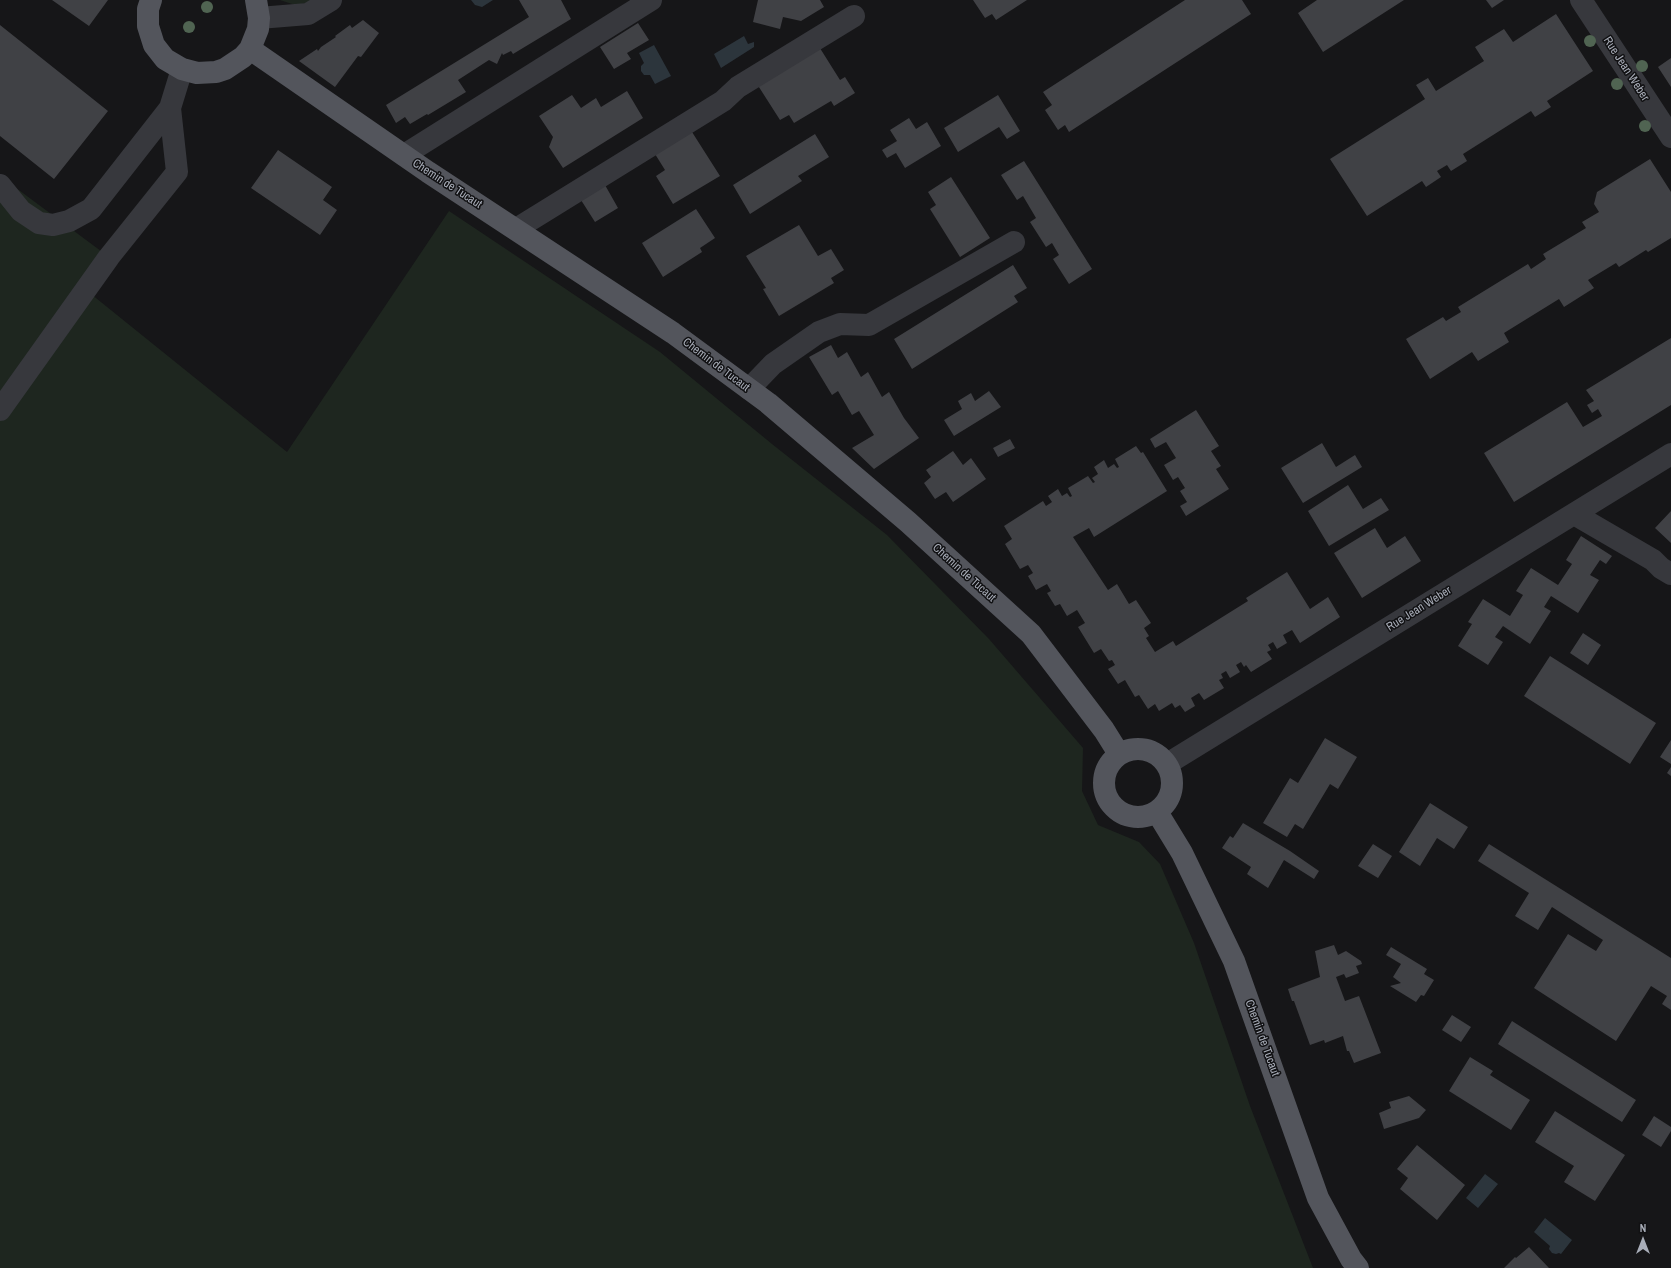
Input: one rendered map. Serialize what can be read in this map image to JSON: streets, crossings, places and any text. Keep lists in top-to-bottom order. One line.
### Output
{"streets":{"main road":["Chemin de Tucaut"],"street":["Rue Jean Weber"]},"crossings":[["Rue Jean Weber","Chemin de Tucaut"]],"north":"top"}
